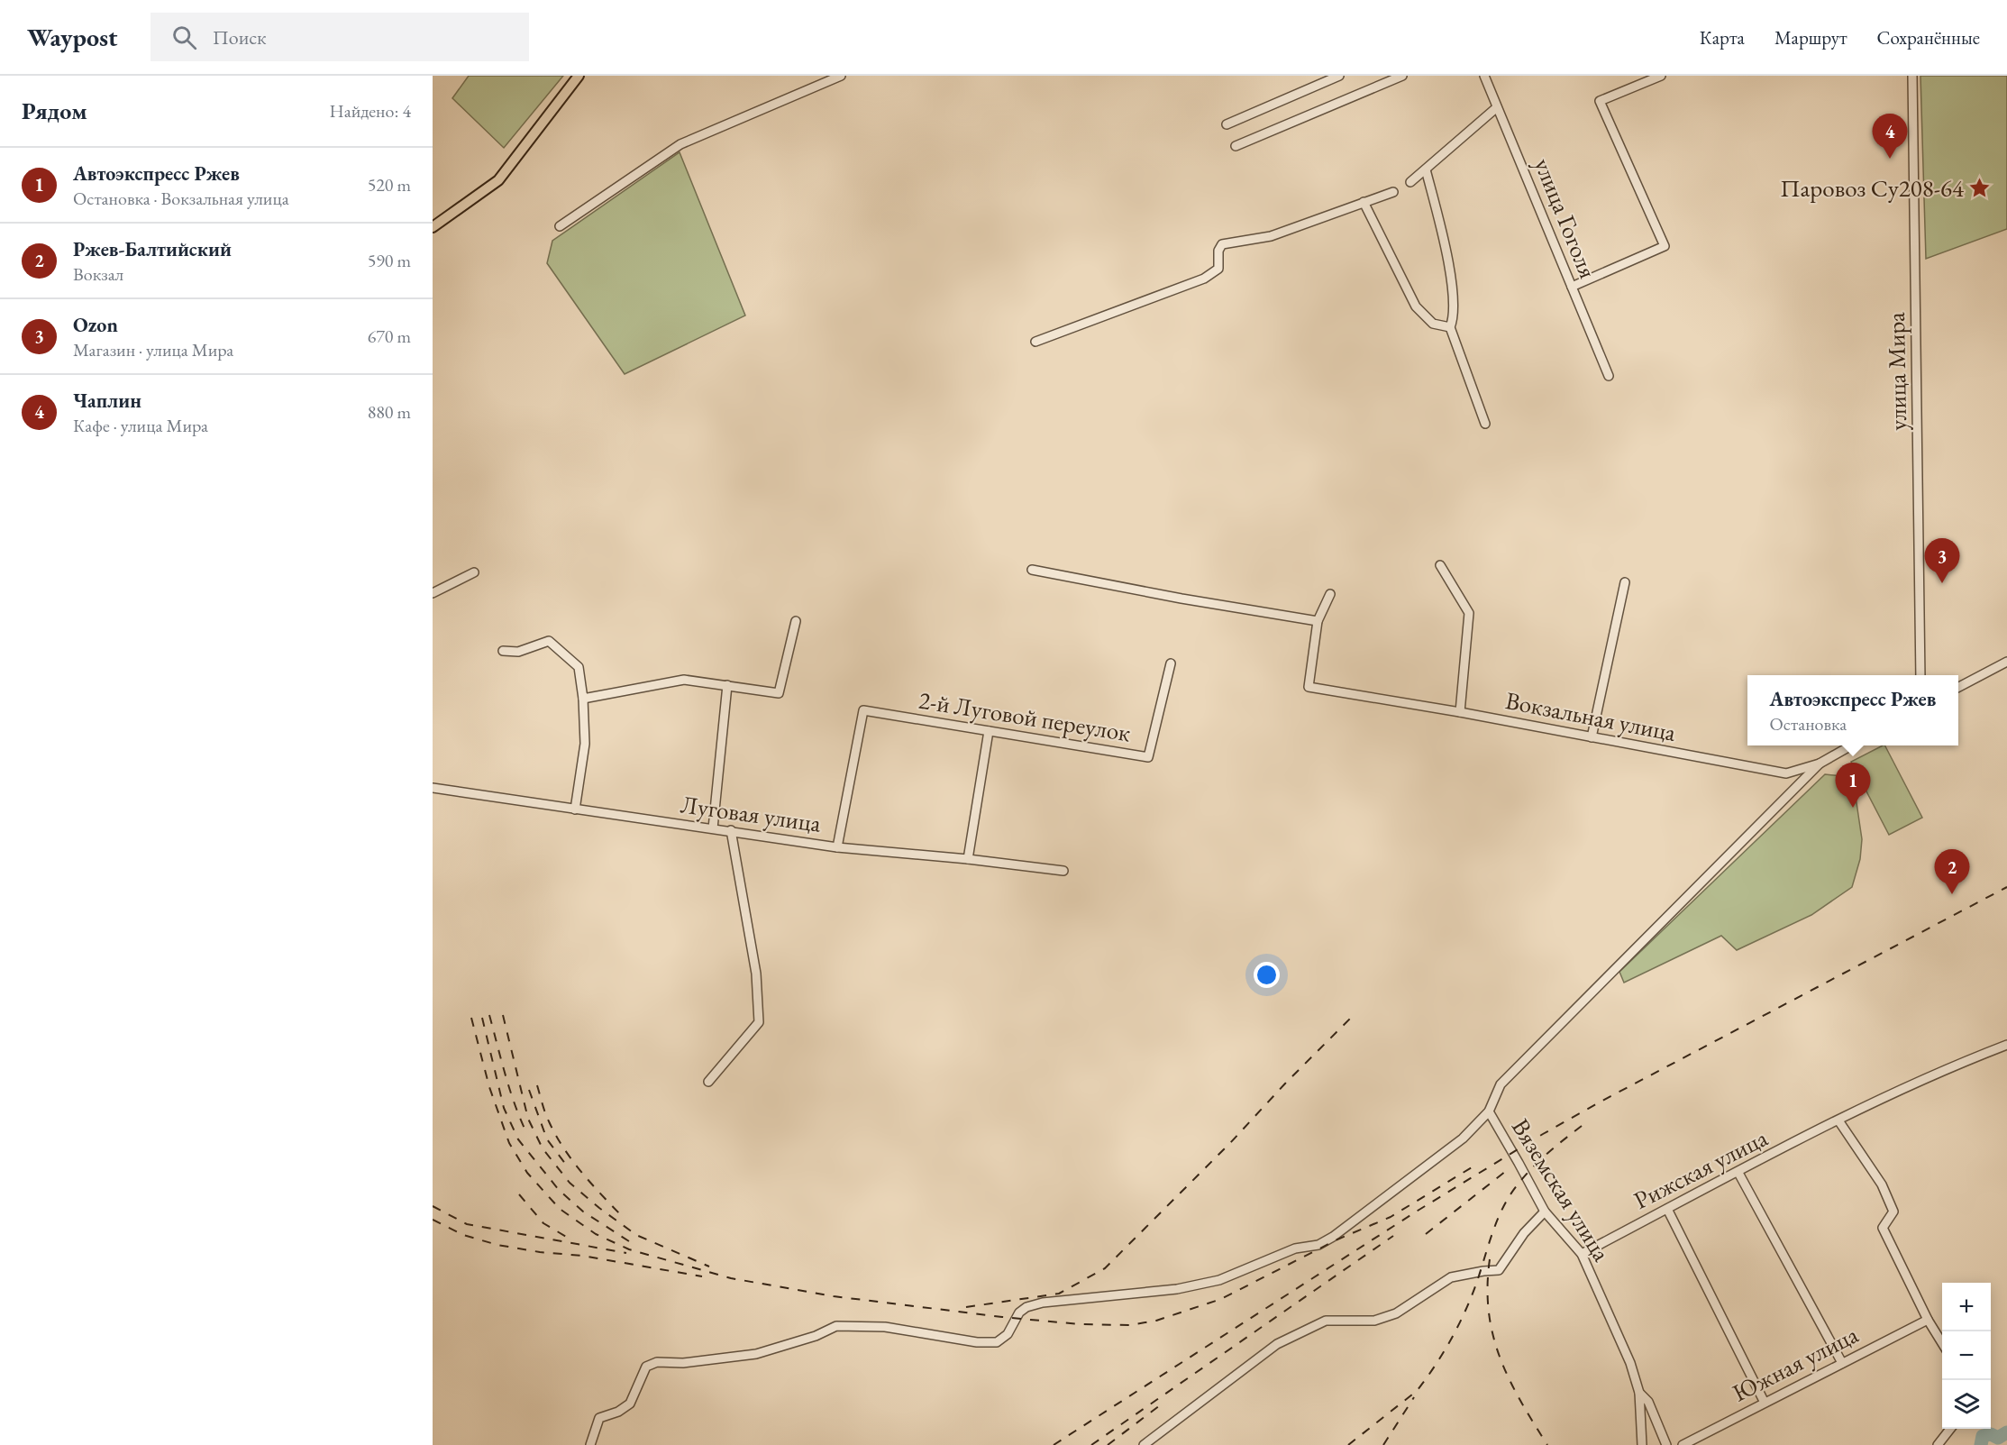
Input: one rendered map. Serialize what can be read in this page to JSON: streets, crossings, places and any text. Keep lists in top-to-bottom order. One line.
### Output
{"streets":{"street":["улица Гоголя","улица Мира","2-й Луговой переулок","Вокзальная улица","Луговая улица","Рижская улица","Вяземская улица","Южная улица"]},"crossings":[["2-й Луговой переулок","Луговая улица"],["Рижская улица","Вяземская улица"]],"places":{"place":["Паровоз Су208-64"]},"page":{"header":"Waypost","search":"Поиск","nav":["Карта","Маршрут","Сохранённые"],"heading":["Рядом","Найдено: 4"],"pins":["4","3","1","2"],"list":[{"mark":"1","name":"Автоэкспресс Ржев","note":"Остановка · Вокзальная улица","value":"520 m"},{"mark":"2","name":"Ржев-Балтийский","note":"Вокзал","value":"590 m"},{"mark":"3","name":"Ozon","note":"Магазин · улица Мира","value":"670 m"},{"mark":"4","name":"Чаплин","note":"Кафе · улица Мира","value":"880 m"}],"popup":["Автоэкспресс Ржев","Остановка"],"map_buttons":["+","−"]}}
